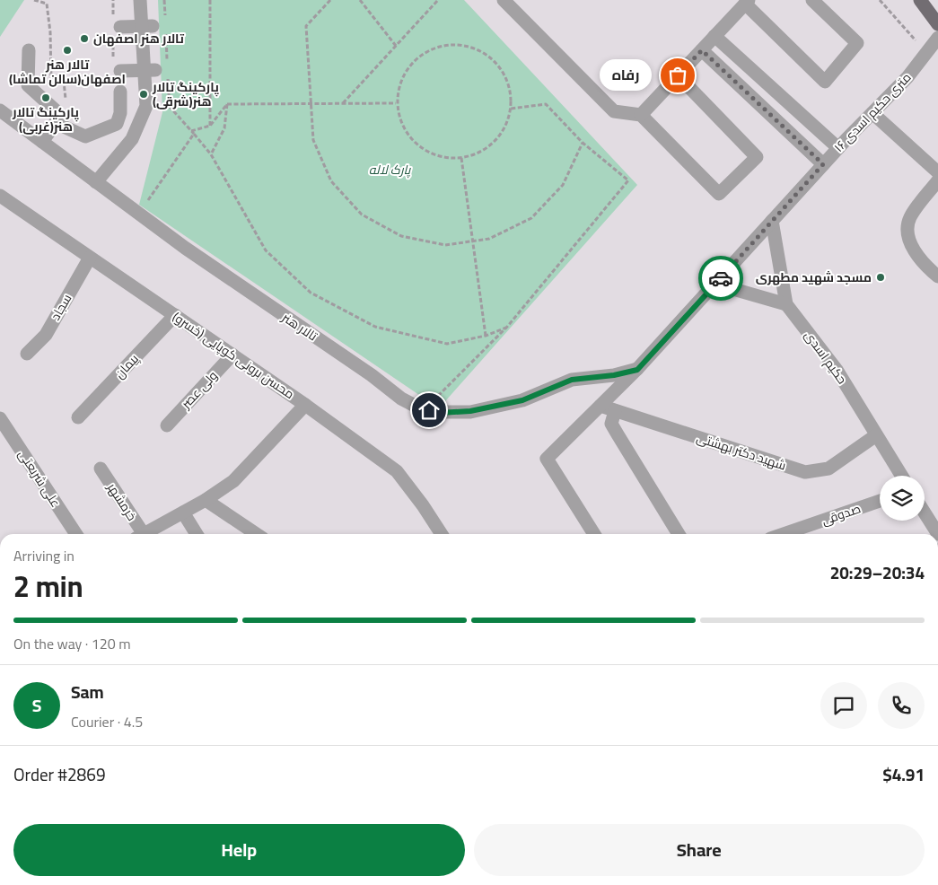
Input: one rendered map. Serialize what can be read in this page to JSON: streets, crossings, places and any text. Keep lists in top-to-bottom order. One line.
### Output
{"streets":{"street":["۱۶ متری حکیم اسدی","سجاد","تالار هنر","محسن برونی کوپایی (خسرو)","حکیم اسدی","پیمان","ولی عصر","شهید دکتر بهشتی","علی شریعتی","خرمشهر","صدوقی"]},"crossings":[["۱۶ متری حکیم اسدی","تالار هنر"],["۱۶ متری حکیم اسدی","حکیم اسدی"],["۱۶ متری حکیم اسدی","شهید دکتر بهشتی"],["سجاد","محسن برونی کوپایی (خسرو)"],["محسن برونی کوپایی (خسرو)","پیمان"],["محسن برونی کوپایی (خسرو)","ولی عصر"],["حکیم اسدی","شهید دکتر بهشتی"]],"parks":["پارک لاله"],"places":["تالار هنر اصفهان","تالار هنر اصفهان(سالن تماشا)","رفاه","پارکینگ تالار هنر(شرقی)","پارکینگ تالار هنر(غربی)","مسجد شهید مطهری"],"page":{"bubble":"رفاه","heading":["2 min","Arriving in","20:29–20:34"],"panel":["Sam","Courier · 4.5","Order #2869","$4.91"],"bar":"On the way · 120 m","round":"S","buttons":["Help","Share"]}}
